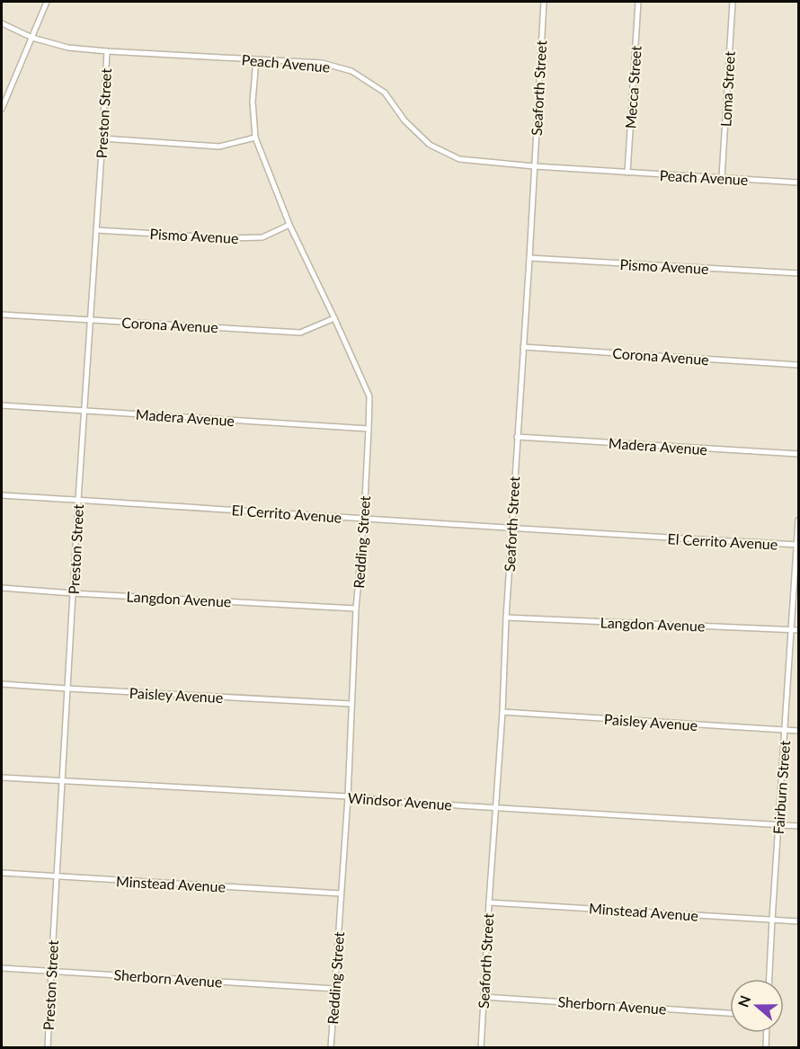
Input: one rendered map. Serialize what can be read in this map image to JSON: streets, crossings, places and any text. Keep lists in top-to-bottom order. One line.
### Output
{"streets":{"street":["Peach Avenue","Mecca Street","Seaforth Street","Loma Street","Preston Street","Pismo Avenue","Corona Avenue","Madera Avenue","El Cerrito Avenue","Redding Street","Langdon Avenue","Paisley Avenue","Fairburn Street","Windsor Avenue","Minstead Avenue","Sherborn Avenue"]},"crossings":[["Peach Avenue","Mecca Street"],["Peach Avenue","Seaforth Street"],["Peach Avenue","Loma Street"],["Peach Avenue","Preston Street"],["Peach Avenue","Redding Street"],["Seaforth Street","Pismo Avenue"],["Seaforth Street","Corona Avenue"],["Seaforth Street","Madera Avenue"],["Seaforth Street","El Cerrito Avenue"],["Seaforth Street","Langdon Avenue"],["Seaforth Street","Paisley Avenue"],["Seaforth Street","Windsor Avenue"],["Seaforth Street","Minstead Avenue"],["Seaforth Street","Sherborn Avenue"],["Preston Street","Pismo Avenue"],["Preston Street","Corona Avenue"],["Preston Street","Madera Avenue"],["Preston Street","El Cerrito Avenue"],["Preston Street","Langdon Avenue"],["Preston Street","Paisley Avenue"],["Preston Street","Windsor Avenue"],["Preston Street","Minstead Avenue"],["Preston Street","Sherborn Avenue"],["Pismo Avenue","Redding Street"],["Corona Avenue","Redding Street"],["Madera Avenue","Redding Street"],["El Cerrito Avenue","Redding Street"],["El Cerrito Avenue","Fairburn Street"],["Redding Street","Langdon Avenue"],["Redding Street","Paisley Avenue"],["Redding Street","Windsor Avenue"],["Redding Street","Minstead Avenue"],["Redding Street","Sherborn Avenue"],["Langdon Avenue","Fairburn Street"],["Paisley Avenue","Fairburn Street"],["Fairburn Street","Windsor Avenue"],["Fairburn Street","Minstead Avenue"]],"north":"left"}
